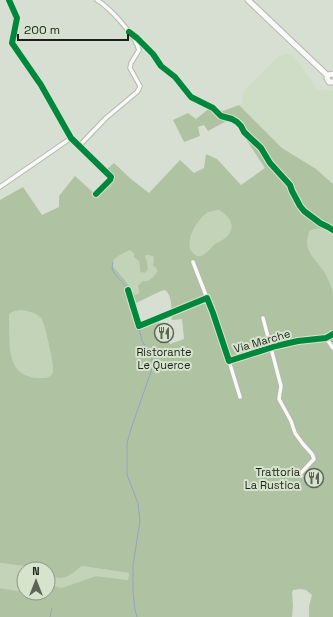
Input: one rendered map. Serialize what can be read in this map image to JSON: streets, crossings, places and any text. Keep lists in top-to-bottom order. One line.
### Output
{"streets":{"street":["Via Marche"]},"places":{"restaurant":["Ristorante Le Querce","Trattoria La Rustica"]},"scale_bar":"200 m","north":"top"}
